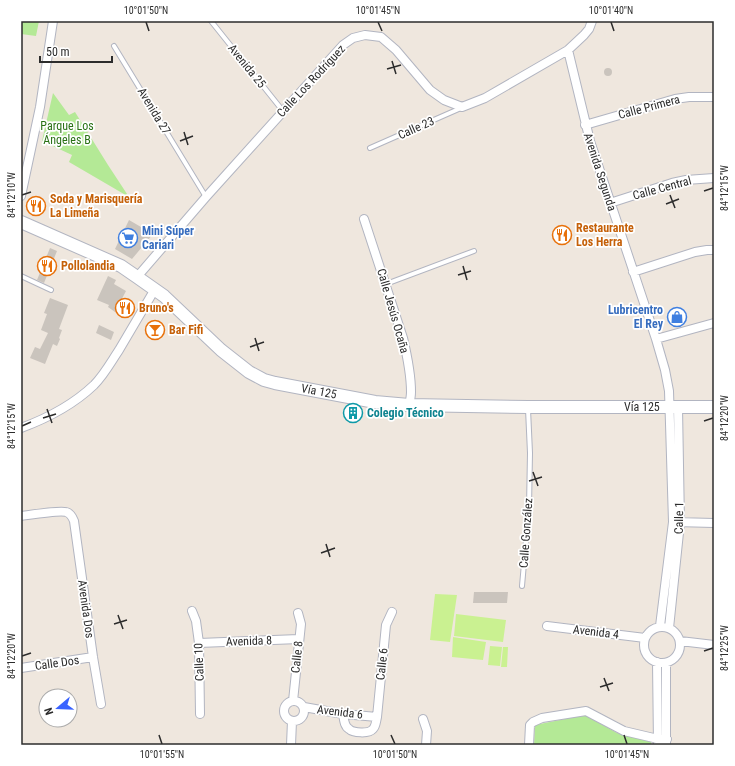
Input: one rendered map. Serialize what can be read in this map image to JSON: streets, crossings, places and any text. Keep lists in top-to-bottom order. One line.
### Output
{"streets":{"main road":["Vía 125"],"street":["Calle Los Rodríguez","Calle Primera","Avenida Segunda","Calle Central","Calle Jesús Ocaña","Calle 1","Avenida Dos","Avenida 4","Avenida 8","Calle 8","Calle 10","Calle Dos","Calle 6","Avenida 6"],"lane":["Avenida 25","Avenida 27","Calle 23","Calle González"]},"crossings":[["Avenida 25","Calle Los Rodríguez"],["Calle Los Rodríguez","Avenida 27"],["Calle Los Rodríguez","Calle 23"],["Calle Los Rodríguez","Vía 125"],["Calle Primera","Avenida Segunda"],["Avenida Segunda","Calle Central"],["Avenida Segunda","Vía 125"],["Avenida Segunda","Calle 1"],["Calle Jesús Ocaña","Vía 125"],["Vía 125","Calle 1"],["Vía 125","Calle González"],["Calle 1","Avenida 4"],["Avenida Dos","Calle Dos"],["Avenida 8","Calle 8"],["Avenida 8","Calle 10"],["Calle 8","Avenida 6"],["Calle 6","Avenida 6"]],"parks":["Parque Los Ángeles B"],"places":{"restaurant":["Soda y Marisquería La Limeña","Restaurante Los Herra","Pollolandia","Bruno's"],"supermarket":["Mini Súper Cariari"],"shop":["Lubricentro El Rey"],"bar":["Bar Fifi"],"building":["Colegio Técnico"]},"scale_bar":"50 m","north":"left","coordinates":["10°01'50\"N","10°01'45\"N","10°01'40\"N","84°12'15\"W","84°12'10\"W","84°12'20\"W","84°12'25\"W","10°01'55\"N"]}
